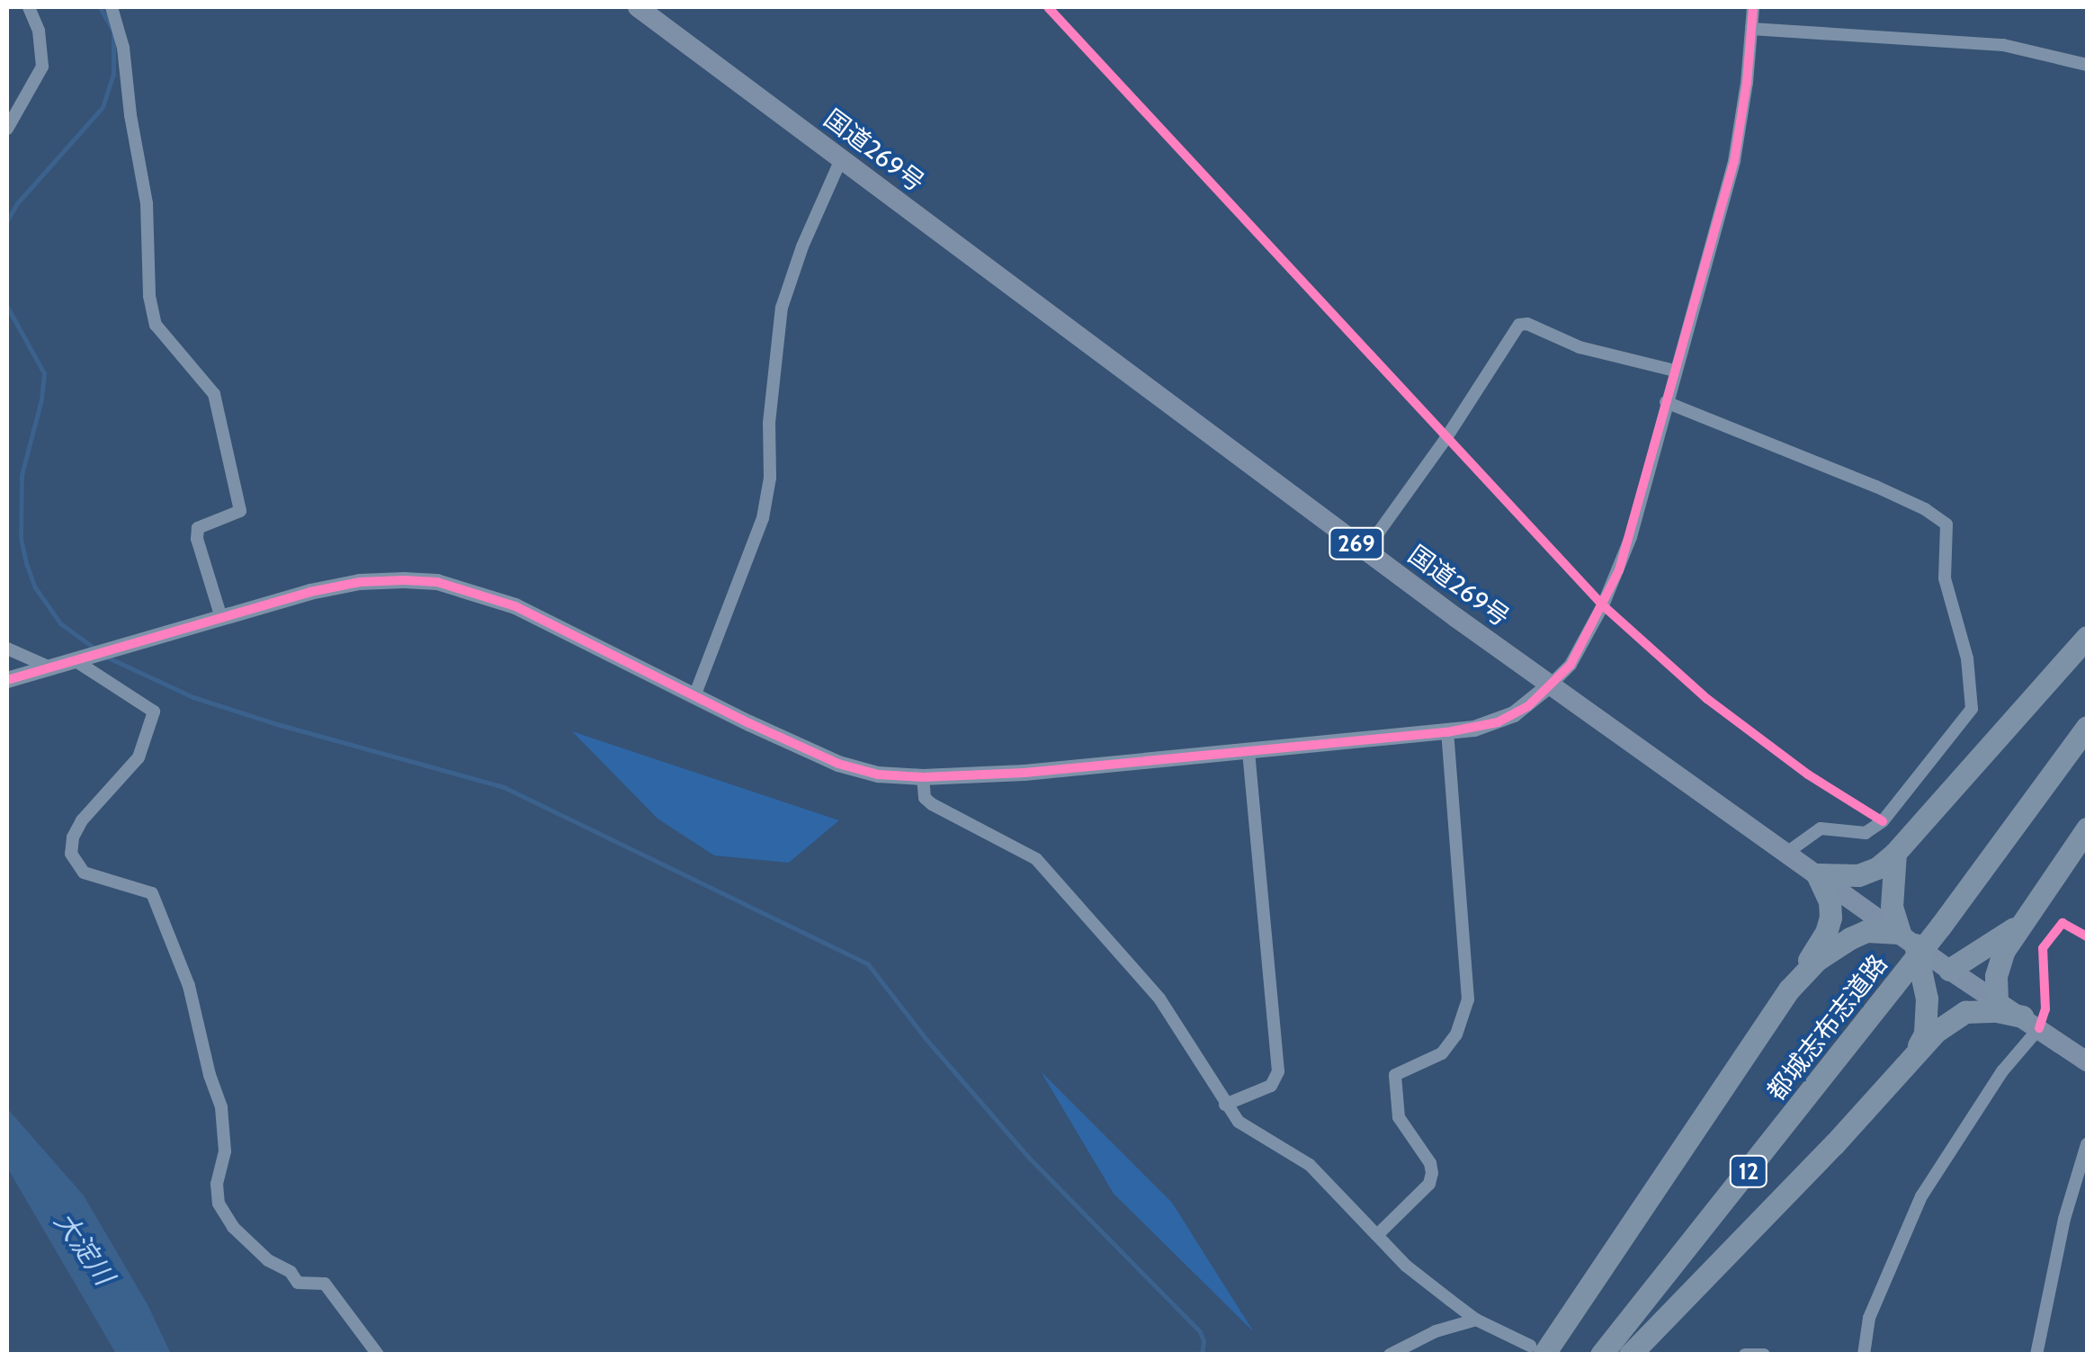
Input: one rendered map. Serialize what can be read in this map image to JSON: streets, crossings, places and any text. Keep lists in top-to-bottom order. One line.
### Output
{"streets":{"highway":["国道269号","269","都城志布志道路","12"]},"water":["大淀川"]}
